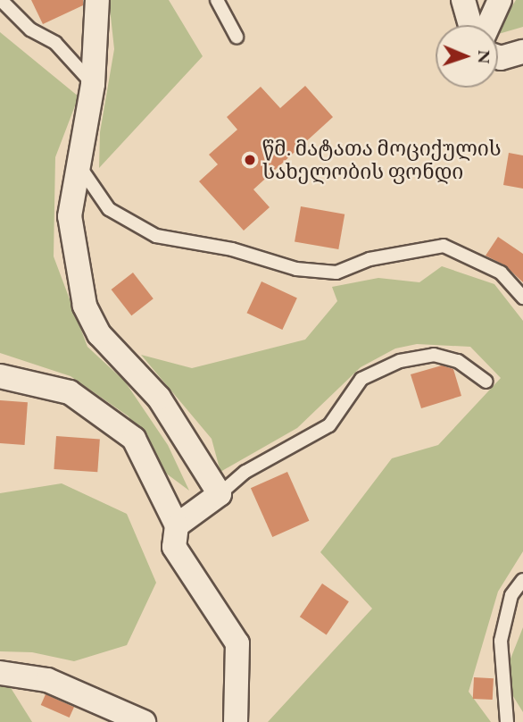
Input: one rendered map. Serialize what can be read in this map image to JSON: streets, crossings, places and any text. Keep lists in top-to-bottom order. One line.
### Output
{"places":["წმ. მატათა მოციქულის სახელობის ფონდი"],"north":"right"}
